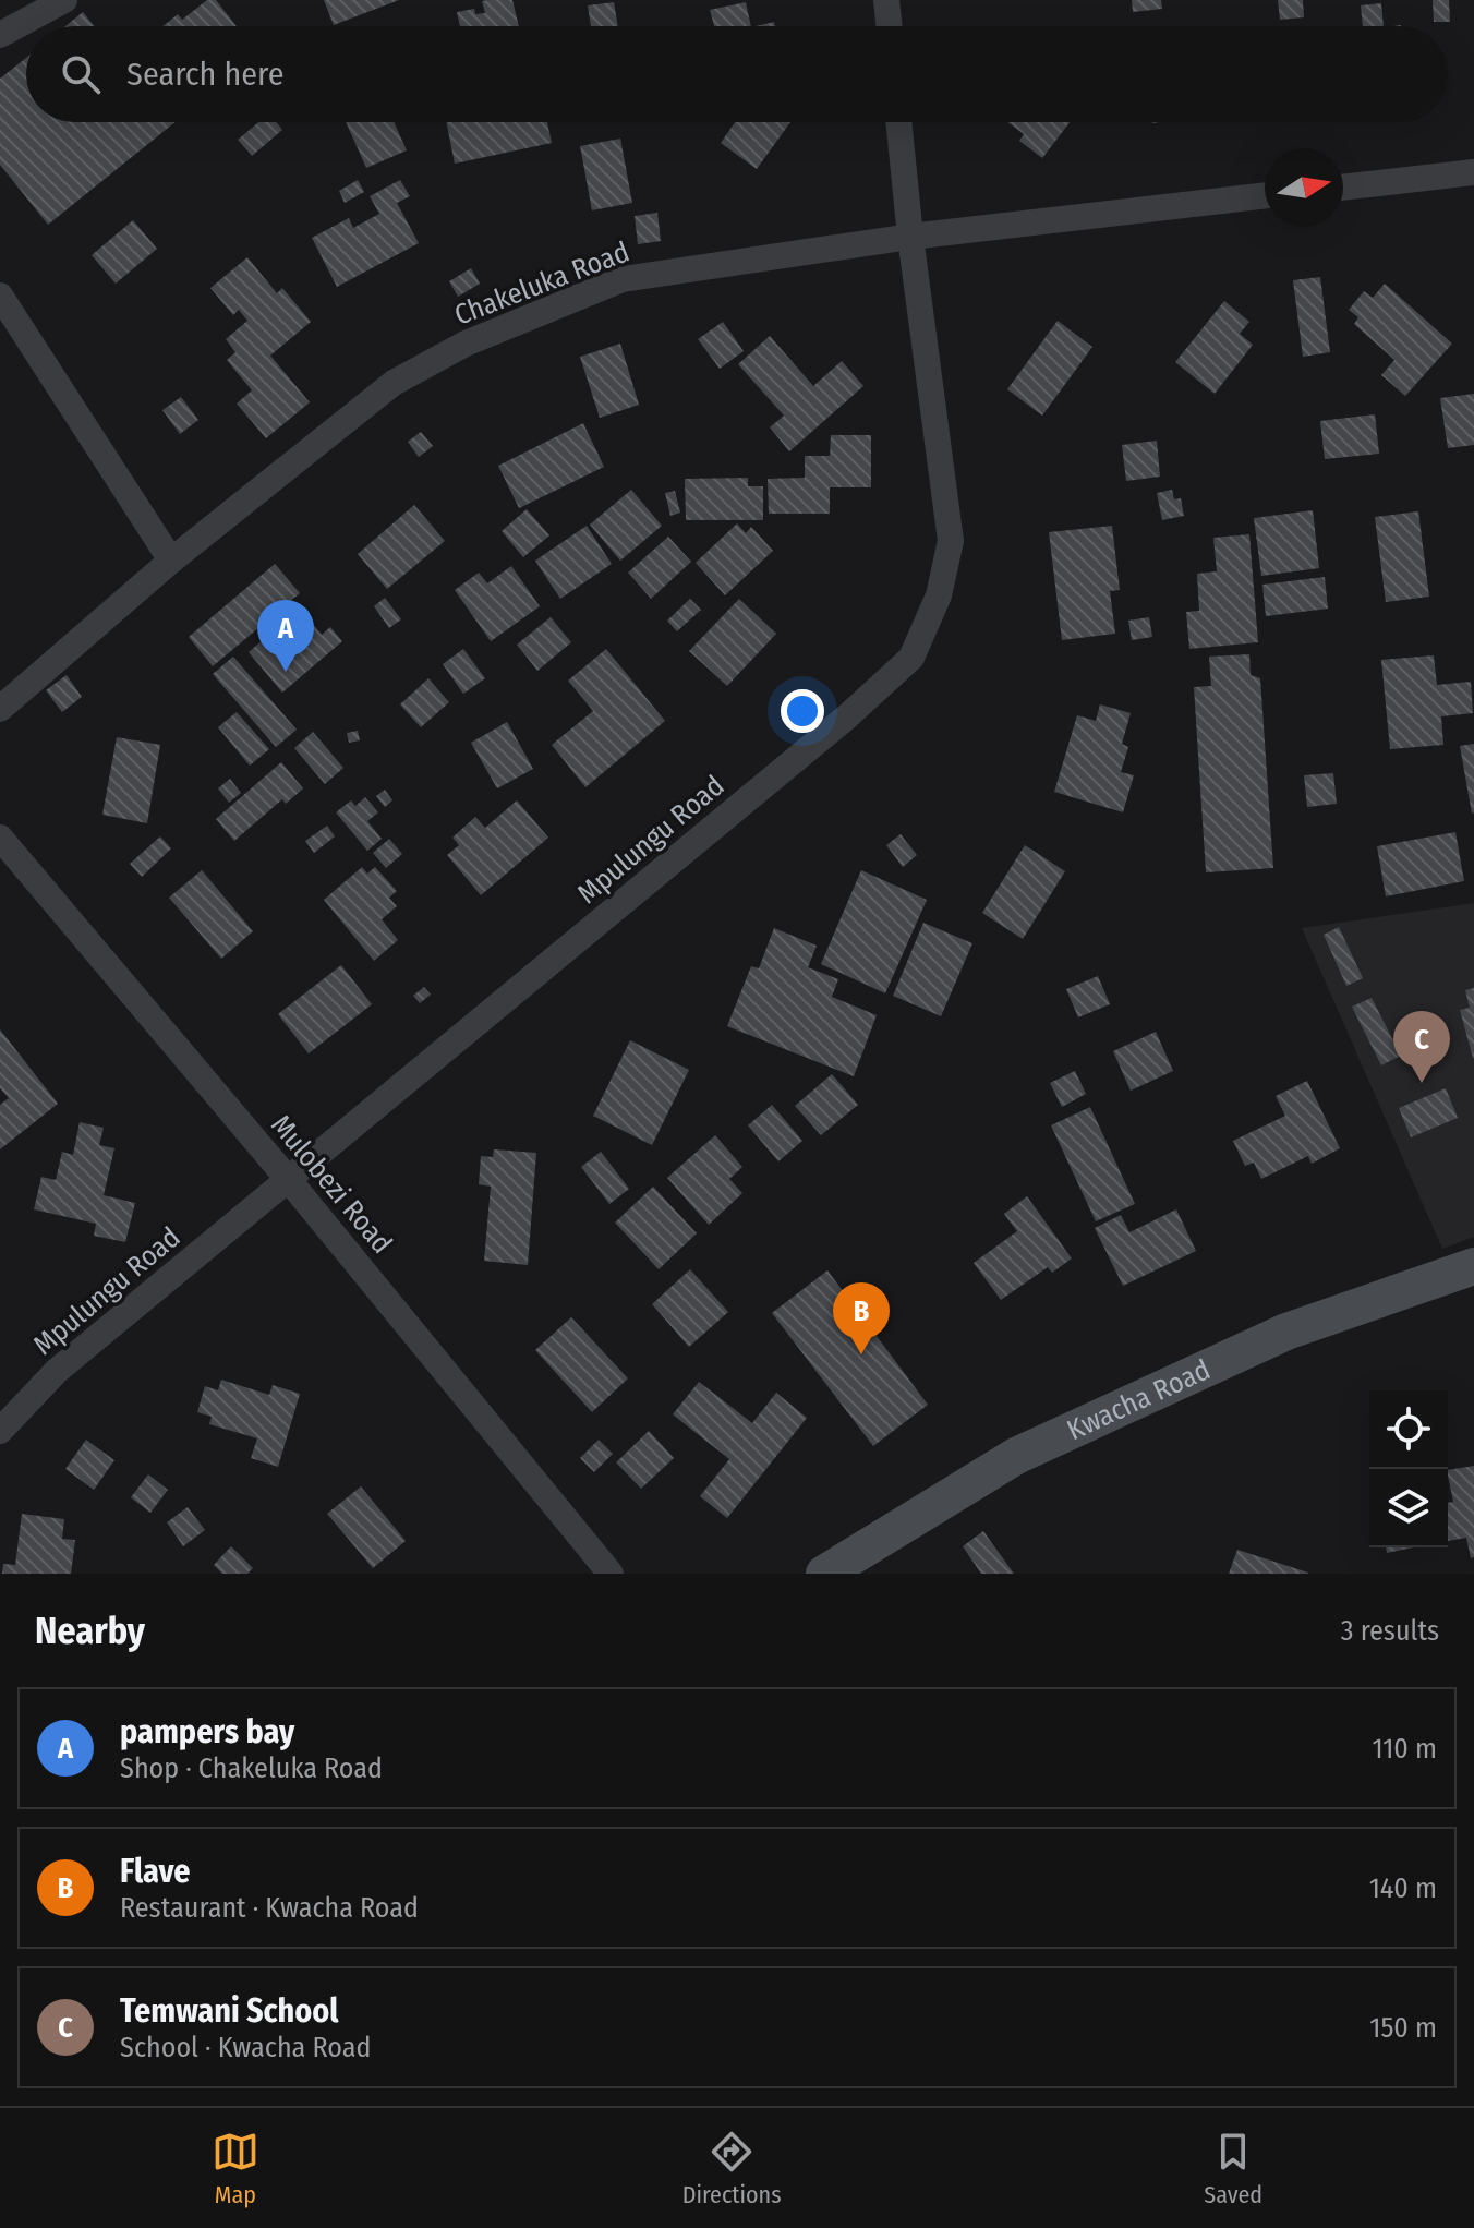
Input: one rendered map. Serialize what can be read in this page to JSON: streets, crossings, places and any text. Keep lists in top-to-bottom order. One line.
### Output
{"streets":{"main road":["Kwacha Road"],"street":["Chakeluka Road","Mpulungu Road","Mulobezi Road"]},"crossings":[["Chakeluka Road","Mpulungu Road"],["Mpulungu Road","Mulobezi Road"]],"north":"right","page":{"search":"Search here","pins":["A","C","B"],"heading":["Nearby","3 results"],"list":[{"mark":"A","name":"pampers bay","note":"Shop · Chakeluka Road","value":"110 m"},{"mark":"B","name":"Flave","note":"Restaurant · Kwacha Road","value":"140 m"},{"mark":"C","name":"Temwani School","note":"School · Kwacha Road","value":"150 m"}],"nav":["Map","Directions","Saved"]}}
